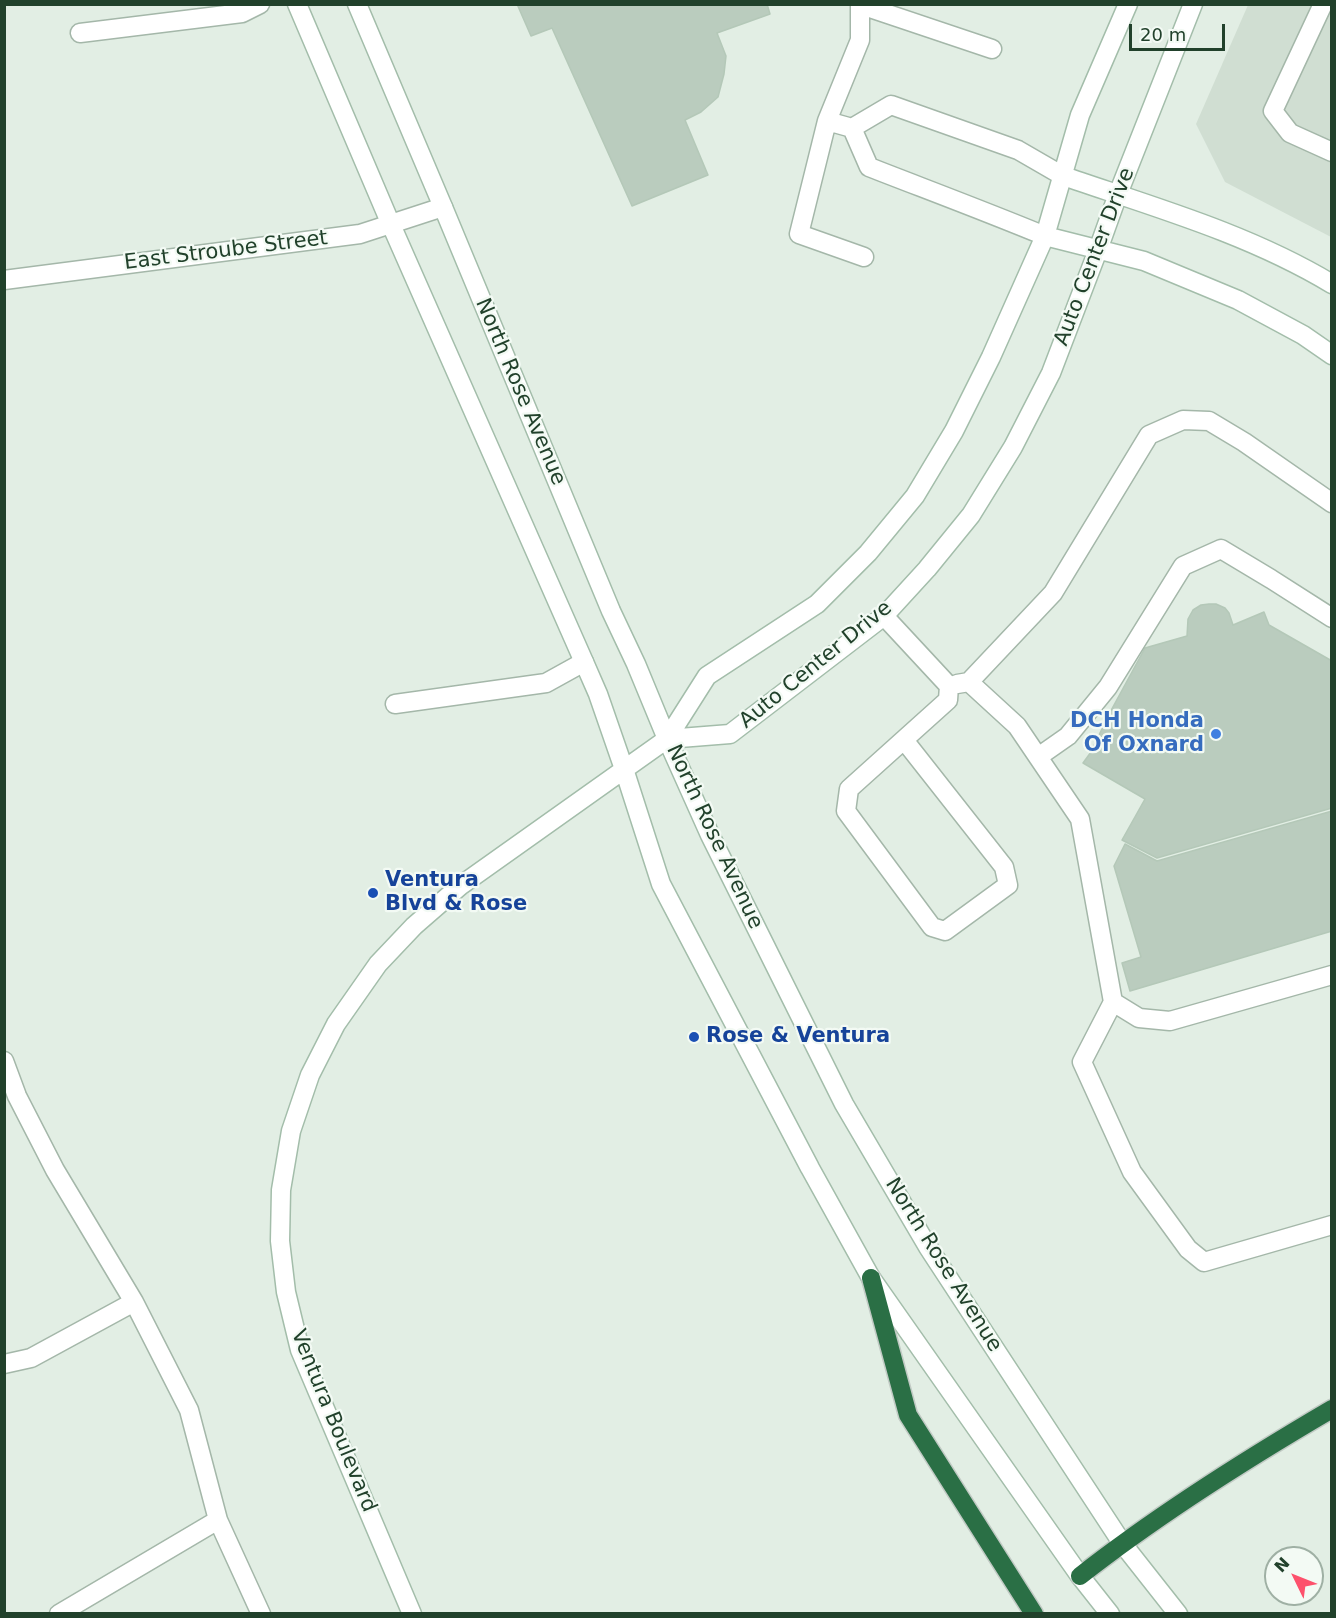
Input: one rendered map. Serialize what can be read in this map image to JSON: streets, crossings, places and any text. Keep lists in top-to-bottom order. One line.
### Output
{"streets":{"street":["East Stroube Street","Auto Center Drive","North Rose Avenue","Ventura Boulevard"]},"crossings":[["East Stroube Street","North Rose Avenue"],["Auto Center Drive","North Rose Avenue"],["Auto Center Drive","Ventura Boulevard"],["North Rose Avenue","Ventura Boulevard"]],"places":["DCH Honda Of Oxnard","Ventura Blvd & Rose","Rose & Ventura"],"scale_bar":"20 m","north":"top left"}
